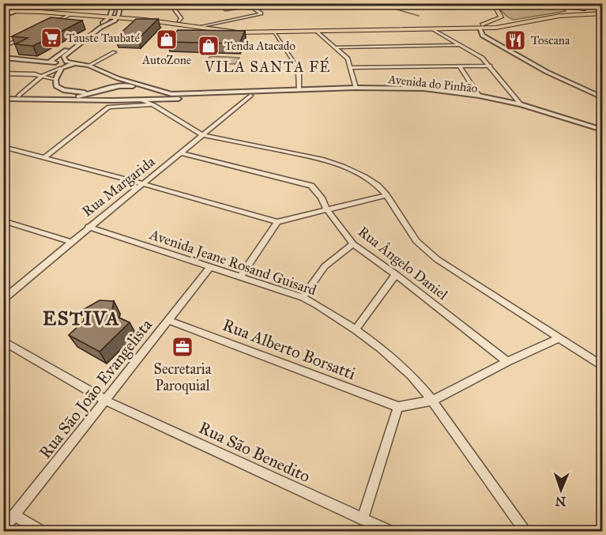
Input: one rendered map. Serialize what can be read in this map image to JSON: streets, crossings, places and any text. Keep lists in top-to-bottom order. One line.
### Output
{"streets":{"street":["Avenida do Pinhão","Rua Margarida","Avenida Jeane Rosand Guisard","Rua Ângelo Daniel","Rua Alberto Borsatti","Rua São João Evangelista","Rua São Benedito"]},"crossings":[["Avenida do Pinhão","Rua Margarida"],["Rua Margarida","Avenida Jeane Rosand Guisard"],["Rua Margarida","Rua Ângelo Daniel"],["Avenida Jeane Rosand Guisard","Rua São João Evangelista"],["Rua Alberto Borsatti","Rua São João Evangelista"],["Rua São João Evangelista","Rua São Benedito"]],"districts":["VILA SANTA FÉ","ESTIVA"],"places":{"supermarket":["Tauste Taubaté"],"shop":["AutoZone","Tenda Atacado"],"restaurant":["Toscana"],"office":["Secretaria Paroquial"]},"north":"bottom"}
